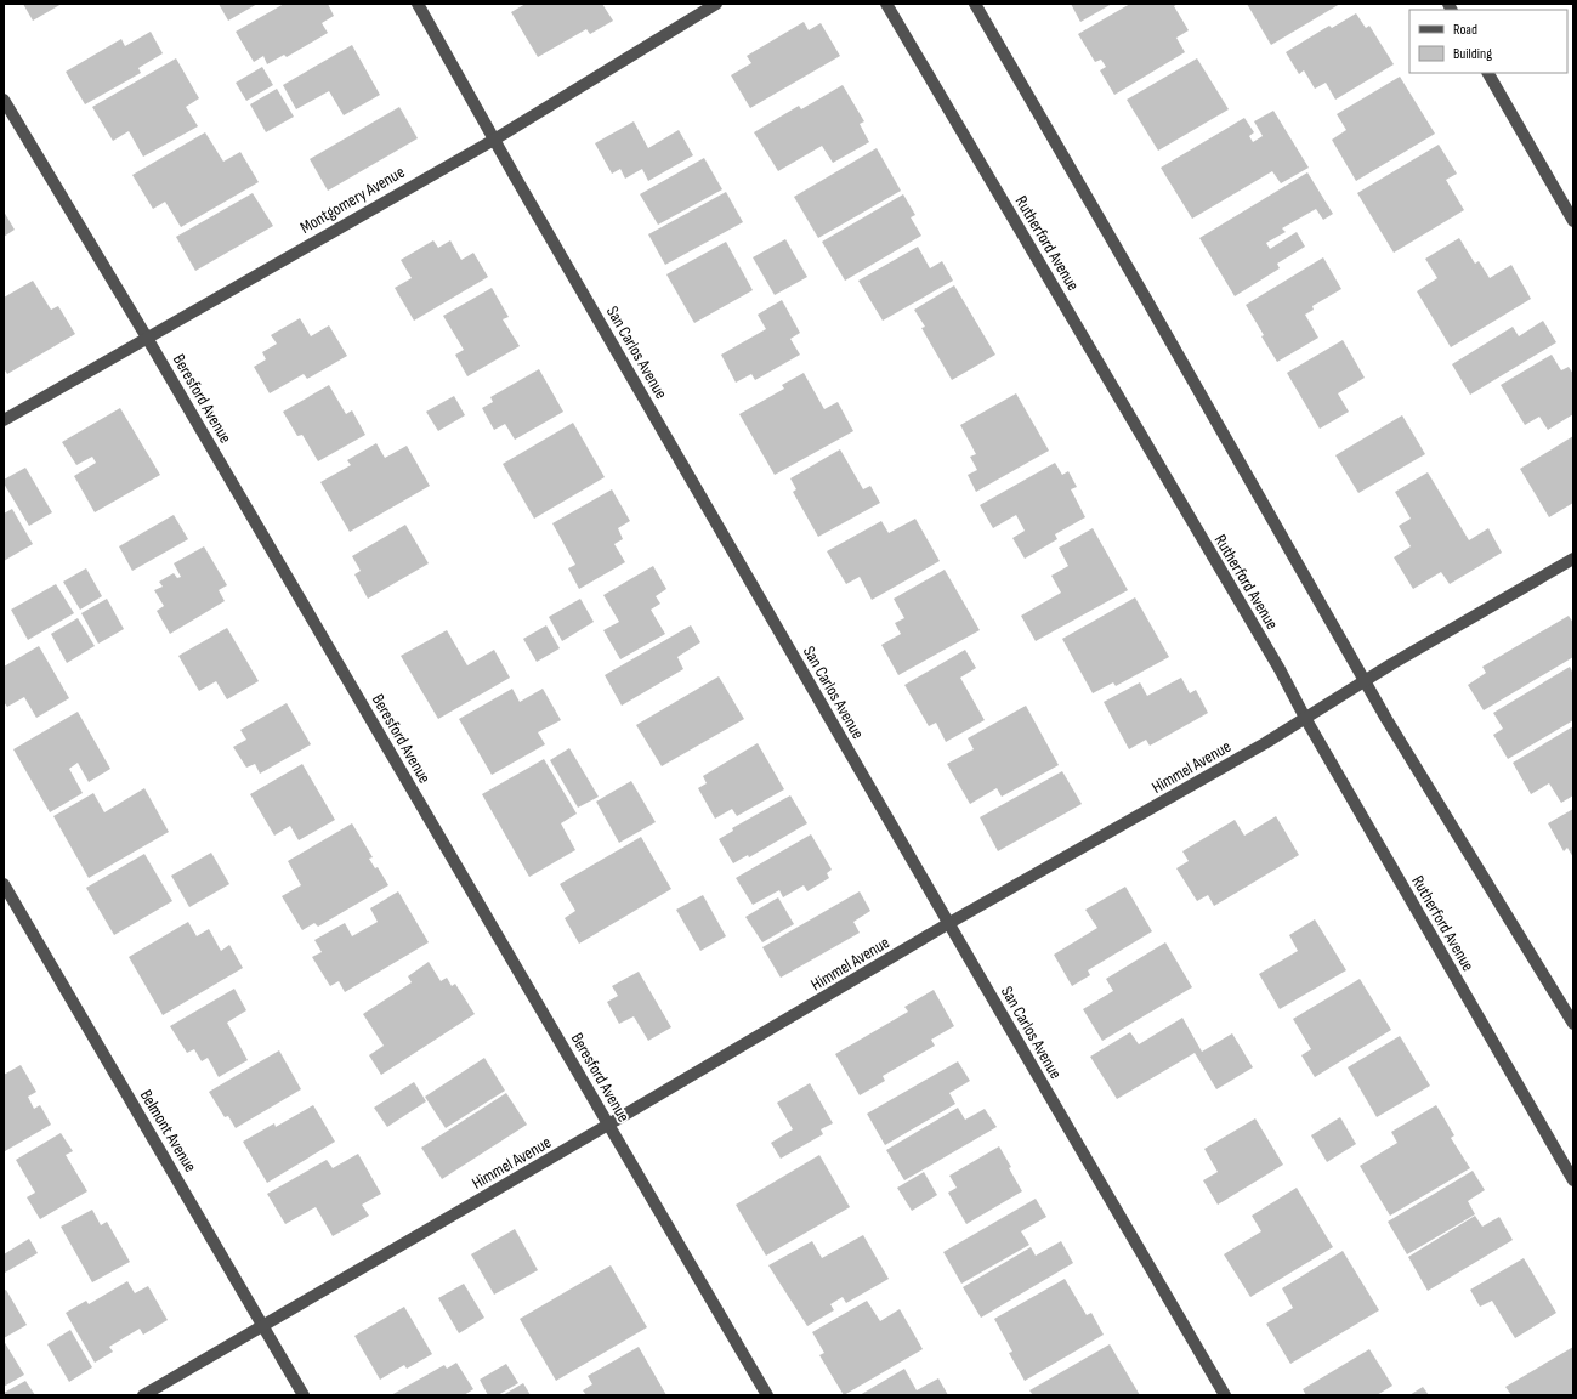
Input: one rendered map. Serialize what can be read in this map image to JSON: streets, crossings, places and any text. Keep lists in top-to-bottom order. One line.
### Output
{"streets":{"street":["Montgomery Avenue","Rutherford Avenue","San Carlos Avenue","Beresford Avenue","Himmel Avenue","Belmont Avenue"]},"crossings":[["Montgomery Avenue","San Carlos Avenue"],["Montgomery Avenue","Beresford Avenue"],["Rutherford Avenue","Himmel Avenue"],["San Carlos Avenue","Himmel Avenue"],["Beresford Avenue","Himmel Avenue"],["Himmel Avenue","Belmont Avenue"]],"legend":["Road","Building"]}
